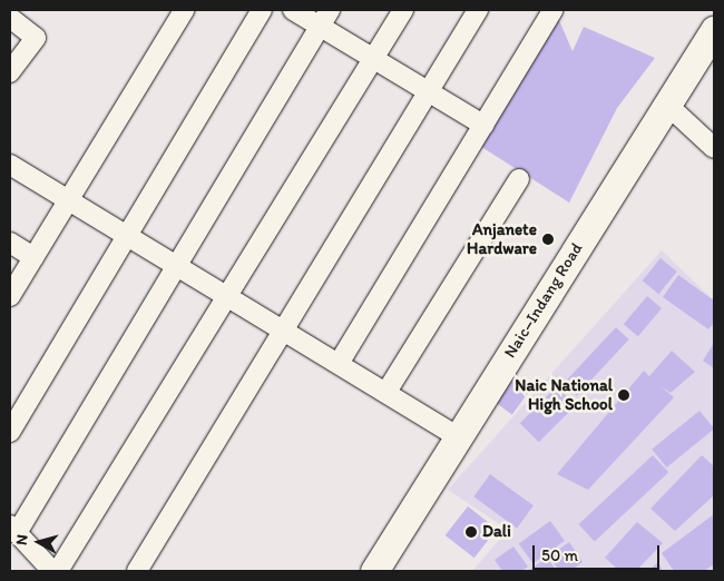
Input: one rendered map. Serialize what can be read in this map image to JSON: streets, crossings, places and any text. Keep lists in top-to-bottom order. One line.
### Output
{"streets":{"main road":["Naic–Indang Road"]},"places":["Anjanete Hardware","Naic National High School","Dali"],"scale_bar":"50 m","north":"left"}
